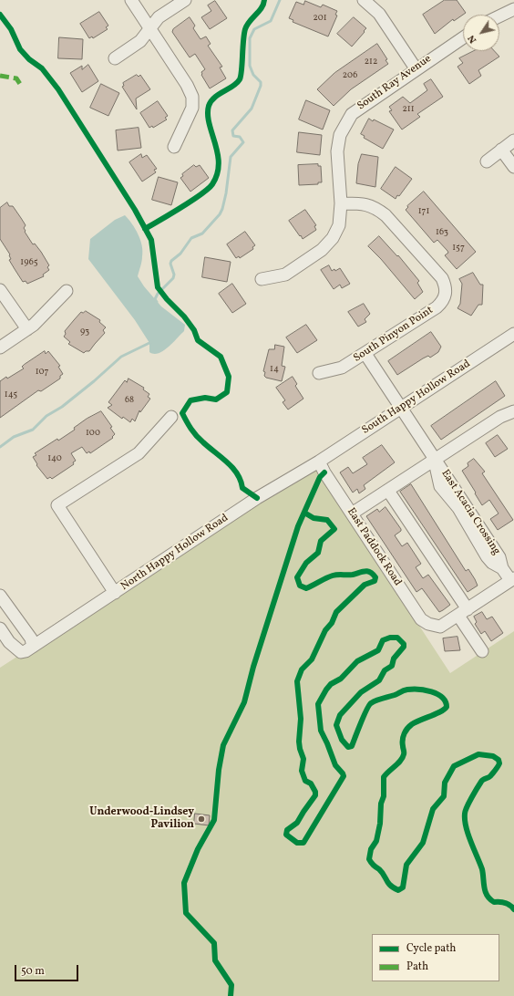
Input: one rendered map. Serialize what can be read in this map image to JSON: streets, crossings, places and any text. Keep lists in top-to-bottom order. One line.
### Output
{"streets":{"street":["South Ray Avenue","South Pinyon Point","South Happy Hollow Road","East Acacia Crossing","East Paddock Road","North Happy Hollow Road"]},"crossings":[["South Ray Avenue","South Pinyon Point"],["South Pinyon Point","East Acacia Crossing"],["South Happy Hollow Road","East Acacia Crossing"],["South Happy Hollow Road","East Paddock Road"],["South Happy Hollow Road","North Happy Hollow Road"],["East Paddock Road","North Happy Hollow Road"]],"places":["Underwood-Lindsey Pavilion"],"house_numbers":["201","212","206","211","171","163","157","1965","93","14","107","145","68","100","140"],"legend":["Cycle path","Path"],"scale_bar":"50 m","north":"bottom left"}
